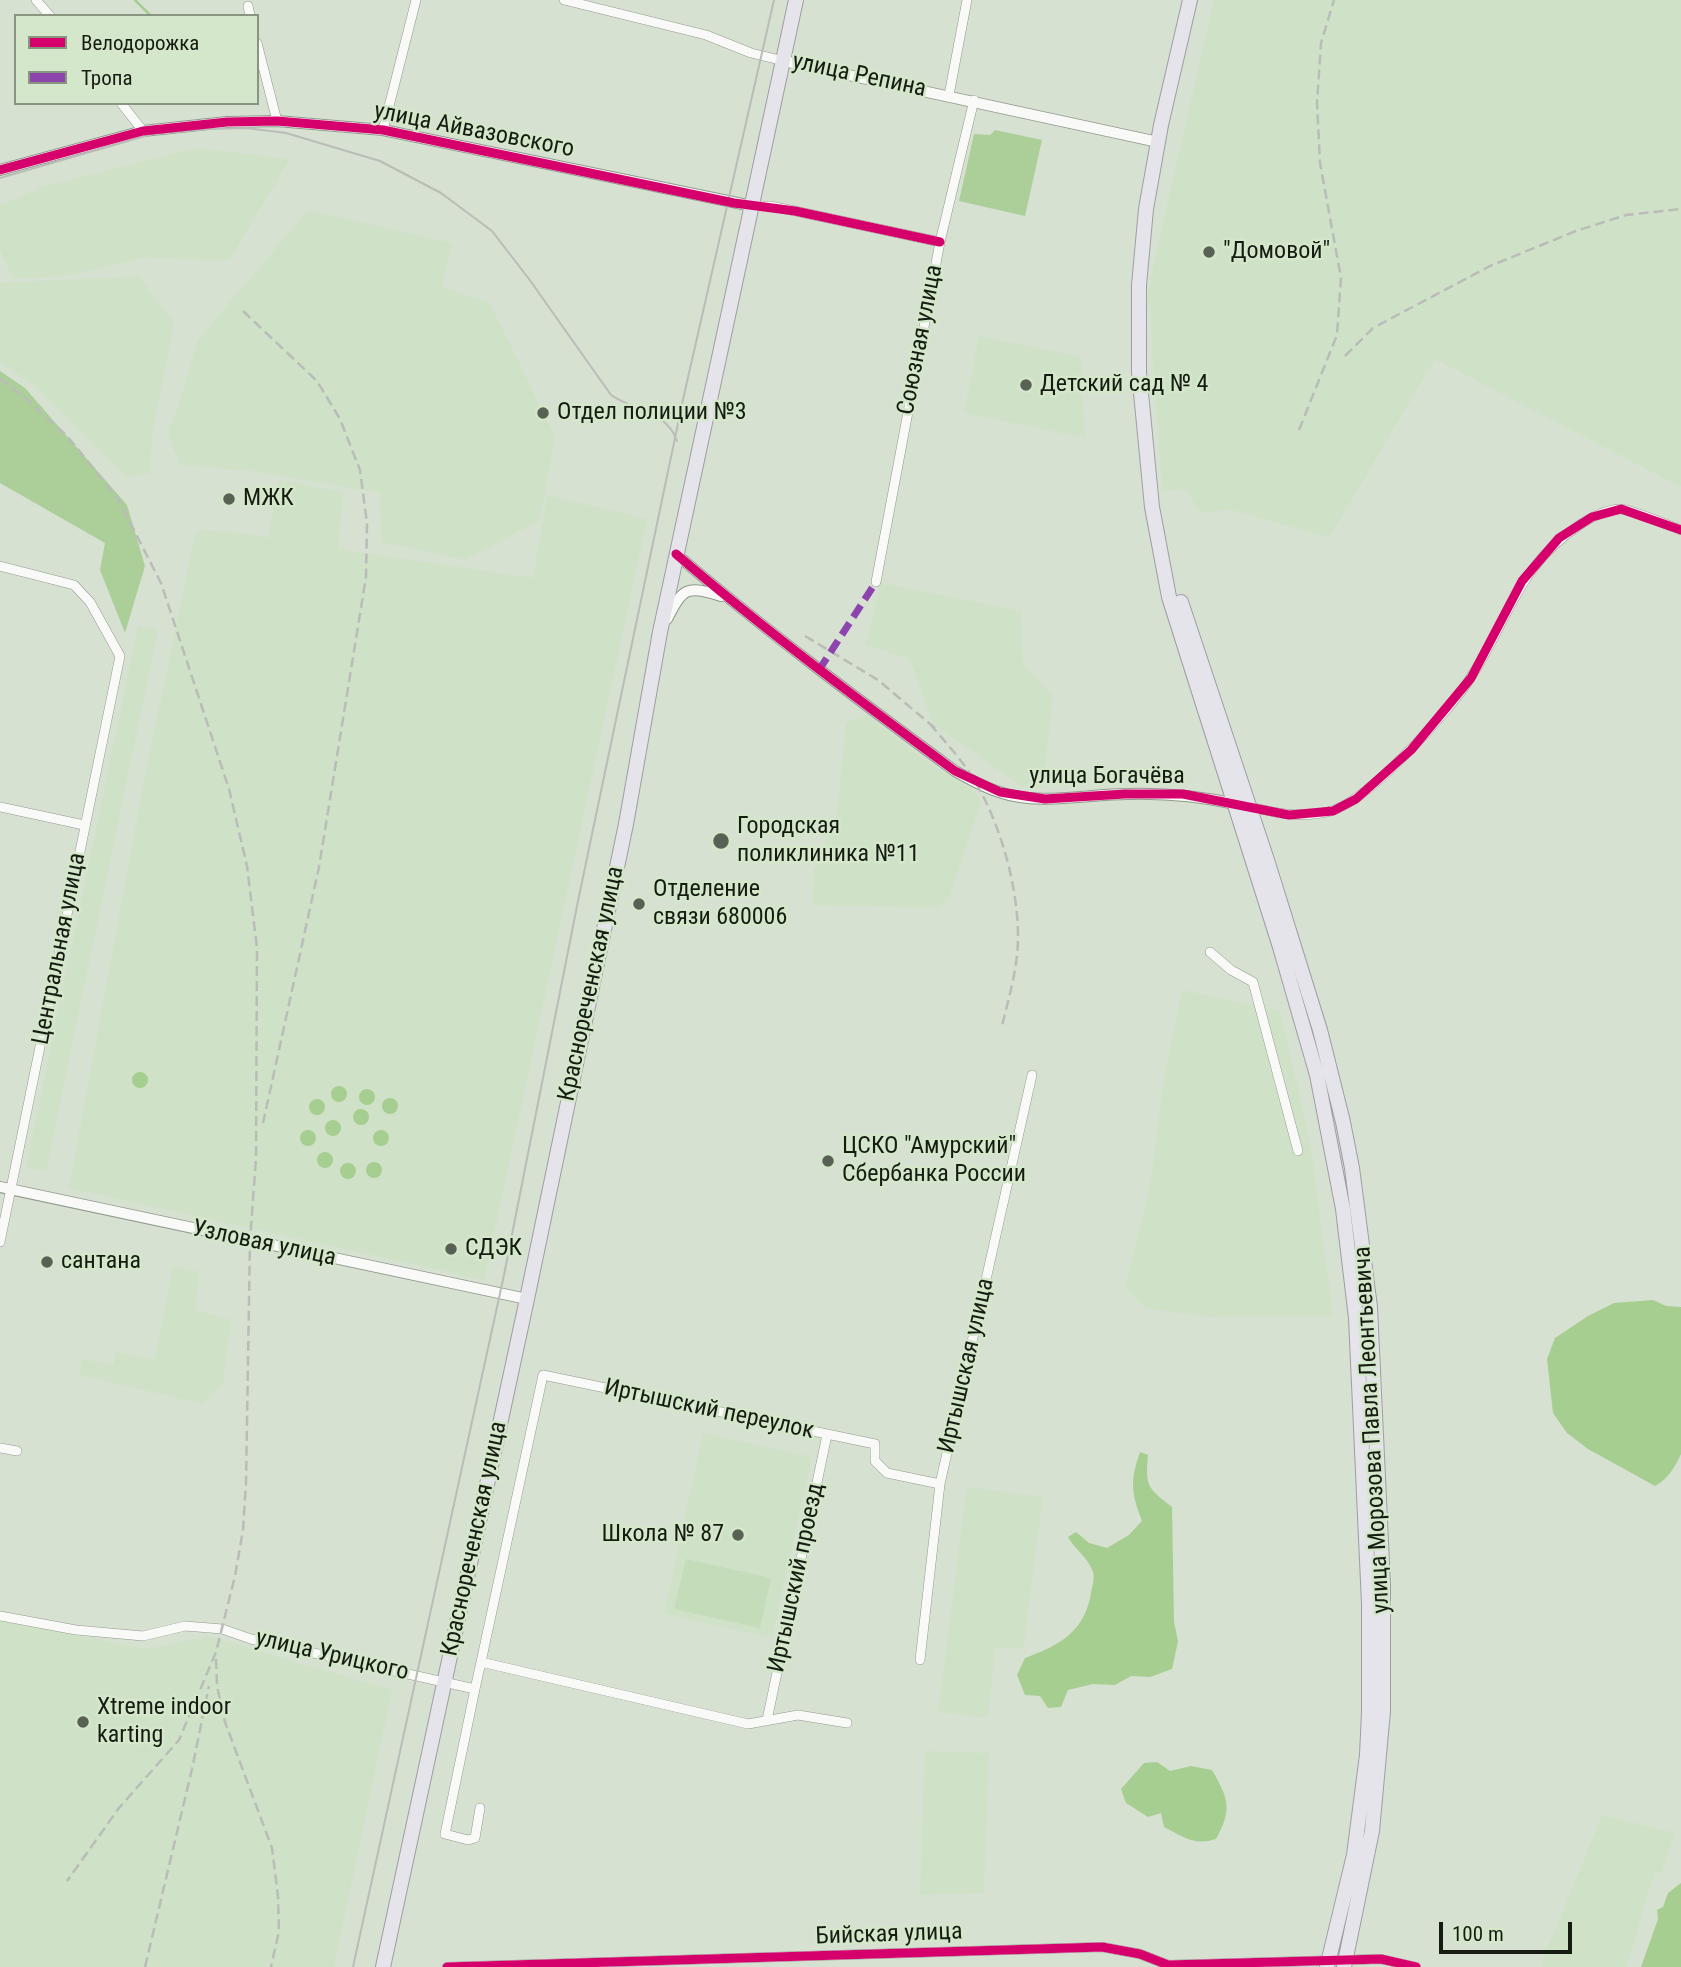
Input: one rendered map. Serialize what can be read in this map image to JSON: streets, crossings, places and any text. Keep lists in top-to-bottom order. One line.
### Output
{"streets":{"main road":["Краснореченская улица","улица Морозова Павла Леонтьевича"],"street":["улица Репина","улица Айвазовского","Союзная улица","улица Богачёва","Центральная улица","Узловая улица","Иртышская улица","Иртышский переулок","Иртышский проезд","улица Урицкого","Бийская улица"]},"crossings":[["улица Репина","Союзная улица"],["улица Репина","Краснореченская улица"],["улица Репина","улица Морозова Павла Леонтьевича"],["улица Айвазовского","Союзная улица"],["улица Айвазовского","Краснореченская улица"],["улица Богачёва","Краснореченская улица"],["улица Богачёва","улица Морозова Павла Леонтьевича"],["Центральная улица","Узловая улица"],["Краснореченская улица","Узловая улица"],["Краснореченская улица","улица Урицкого"],["Иртышская улица","Иртышский переулок"],["Иртышский переулок","Иртышский проезд"],["улица Морозова Павла Леонтьевича","Бийская улица"]],"places":["\"Домовой\"","Детский сад № 4","Отдел полиции №3","МЖК","Городская поликлиника №11","Отделение связи 680006","ЦСКО \"Амурский\" Сбербанка России","СДЭК","сантана","Школа № 87","Xtreme indoor karting"],"legend":["Велодорожка","Тропа"],"scale_bar":"100 m"}
